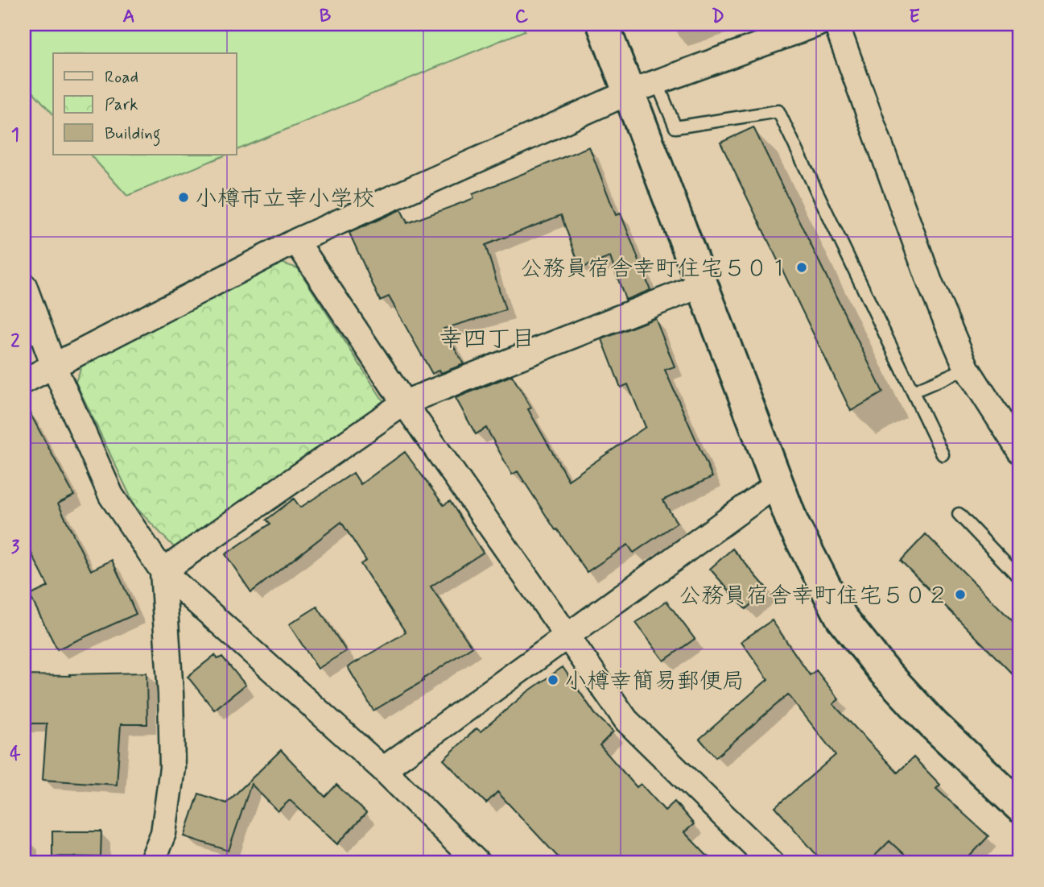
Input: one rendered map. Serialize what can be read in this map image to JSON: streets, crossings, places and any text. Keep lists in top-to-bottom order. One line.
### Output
{"districts":["幸四丁目"],"places":["小樽市立幸小学校","公務員宿舎幸町住宅５０１","公務員宿舎幸町住宅５０２","小樽幸簡易郵便局"],"legend":["Road","Park","Building"],"grid":{"columns":["A","B","C","D","E"],"rows":["1","2","3","4"]}}
